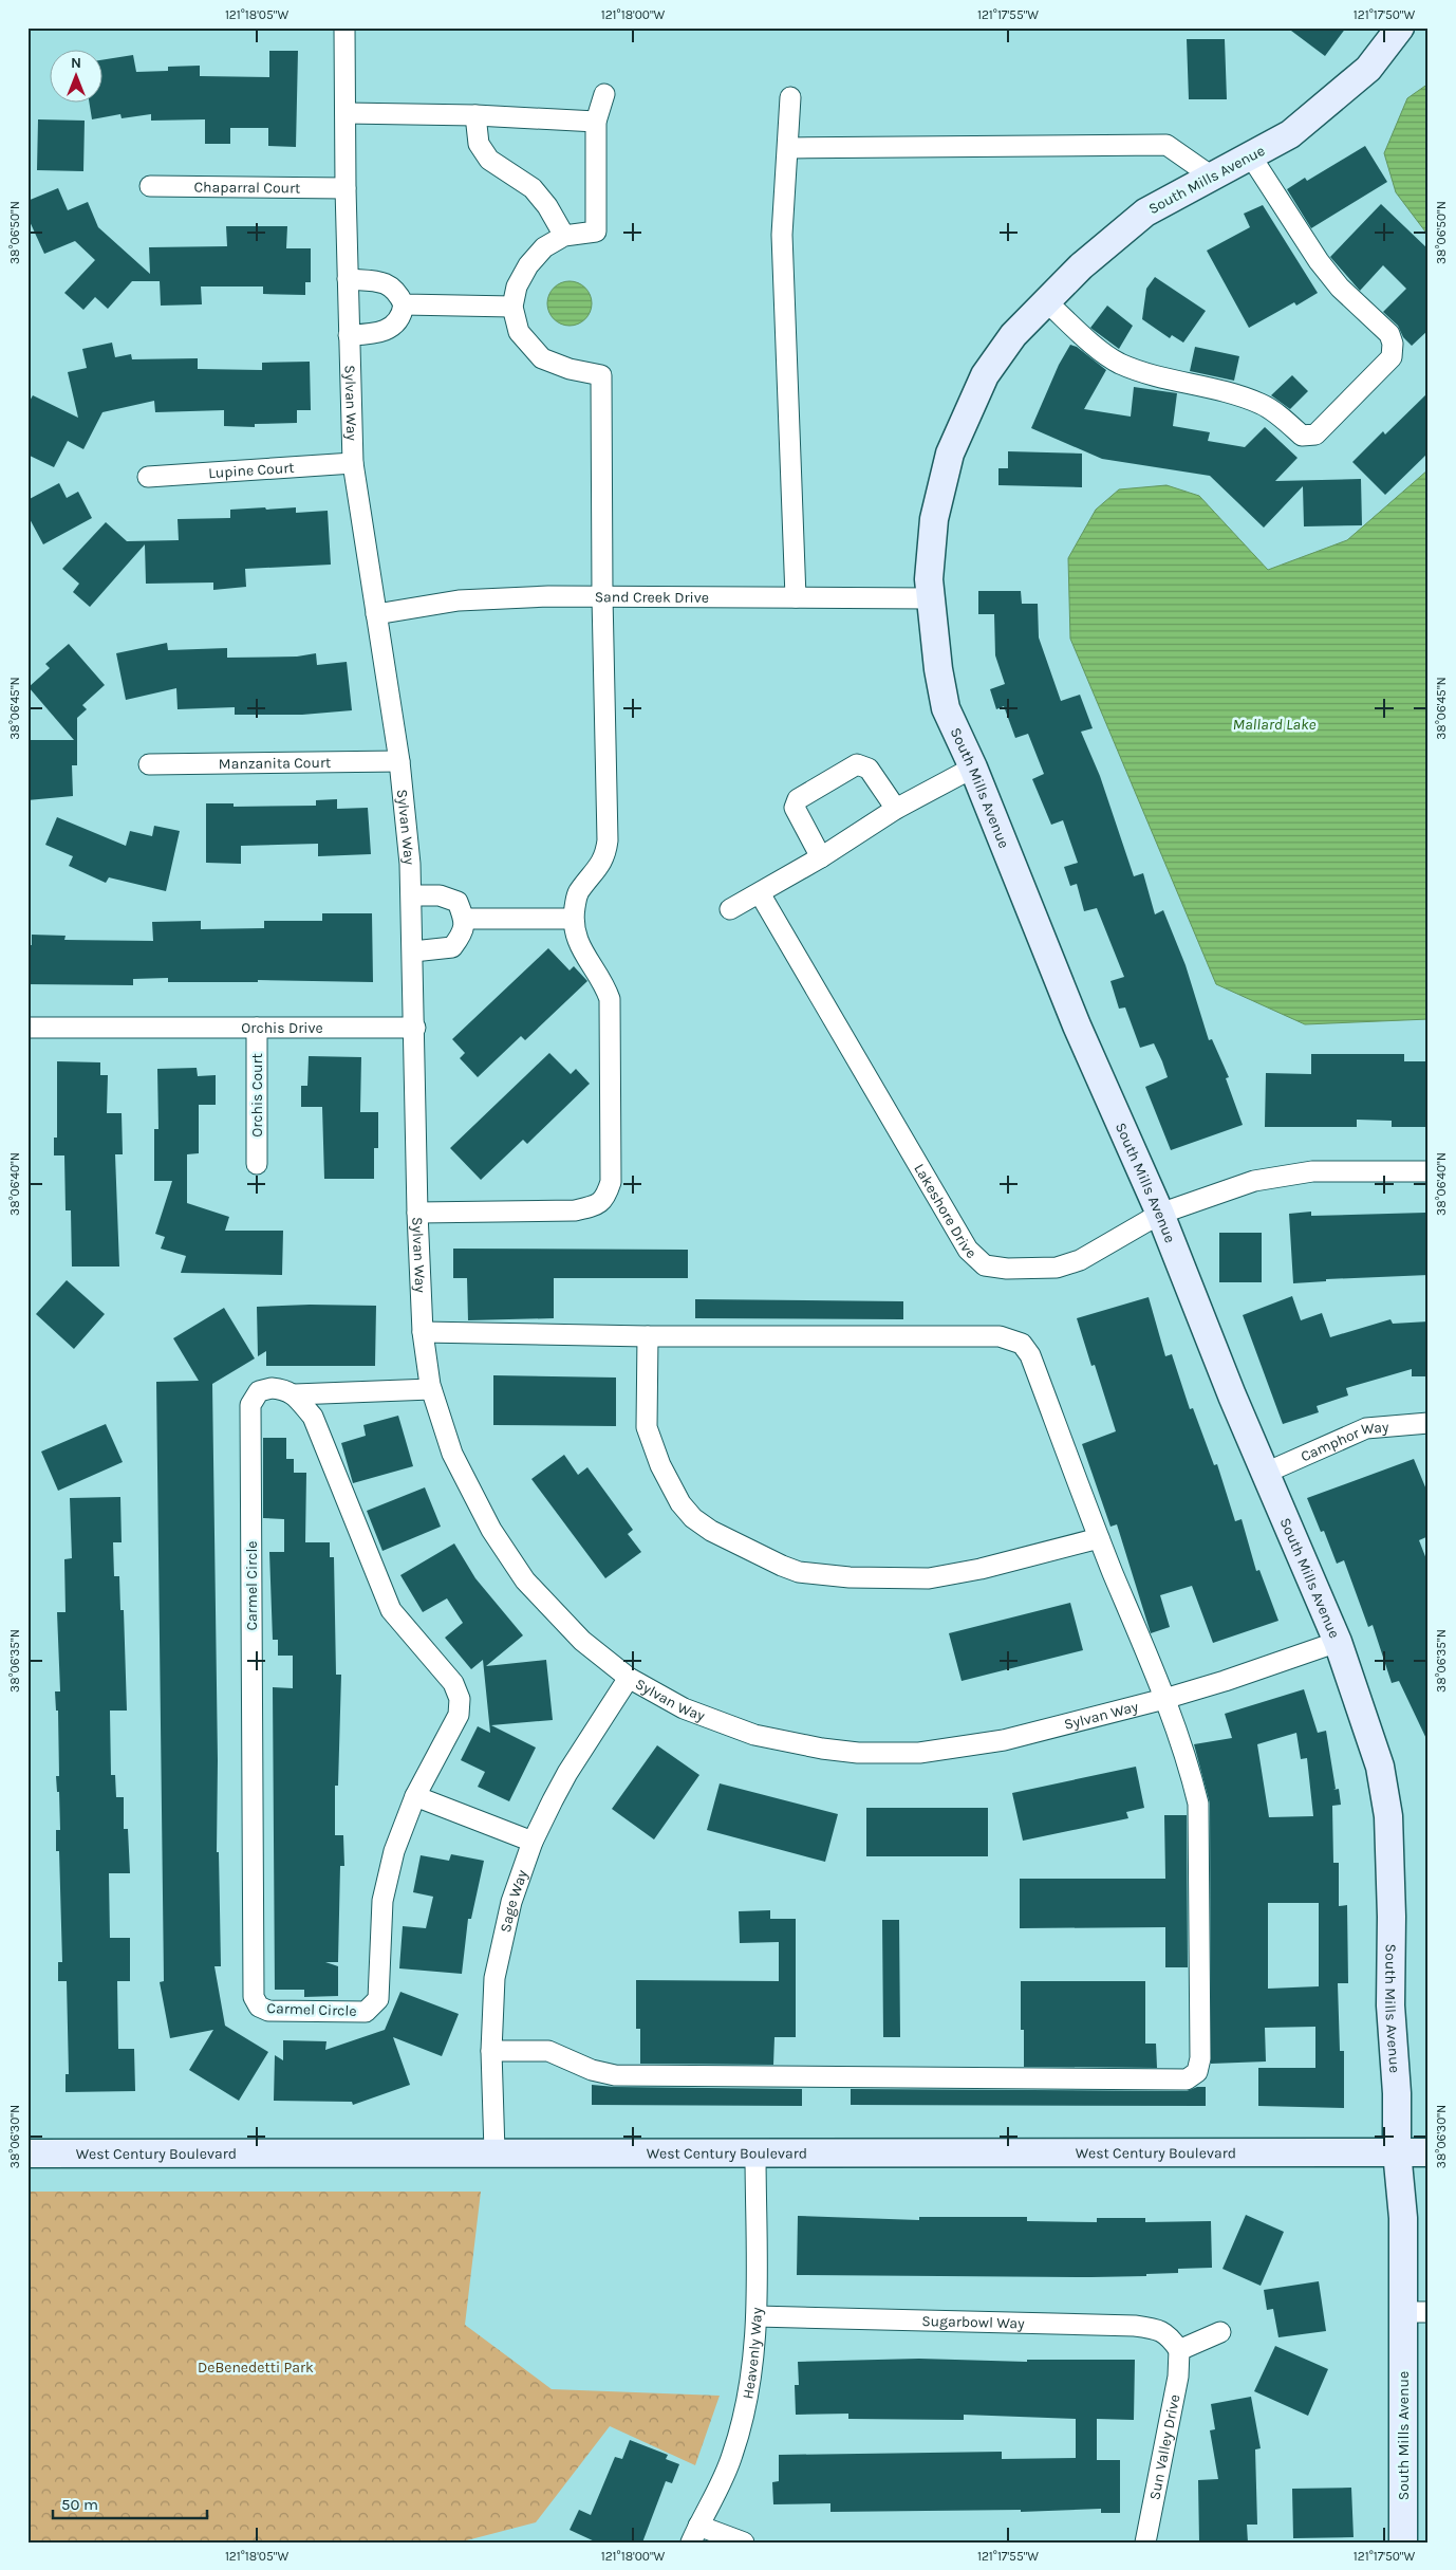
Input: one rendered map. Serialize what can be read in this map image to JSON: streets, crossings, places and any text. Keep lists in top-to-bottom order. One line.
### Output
{"streets":{"street":["South Mills Avenue","Chaparral Court","Sylvan Way","Lupine Court","Sand Creek Drive","Manzanita Court","Orchis Drive","Orchis Court","Lakeshore Drive","Camphor Way","Carmel Circle","Sage Way","West Century Boulevard","Sugarbowl Way","Heavenly Way","Sun Valley Drive"]},"crossings":[["South Mills Avenue","Sylvan Way"],["South Mills Avenue","Sand Creek Drive"],["South Mills Avenue","Lakeshore Drive"],["South Mills Avenue","Camphor Way"],["South Mills Avenue","West Century Boulevard"],["Chaparral Court","Sylvan Way"],["Sylvan Way","Lupine Court"],["Sylvan Way","Sand Creek Drive"],["Sylvan Way","Manzanita Court"],["Sylvan Way","Orchis Drive"],["Sylvan Way","Sage Way"],["Orchis Drive","Orchis Court"],["Sage Way","West Century Boulevard"],["West Century Boulevard","Heavenly Way"],["Sugarbowl Way","Heavenly Way"],["Sugarbowl Way","Sun Valley Drive"]],"water":["Mallard Lake"],"parks":["DeBenedetti Park"],"scale_bar":"50 m","north":"top","coordinates":["121°18'05\"W","121°18'00\"W","121°17'55\"W","121°17'50\"W","38°06'50\"N","38°06'45\"N","38°06'40\"N","38°06'35\"N","38°06'30\"N"]}
